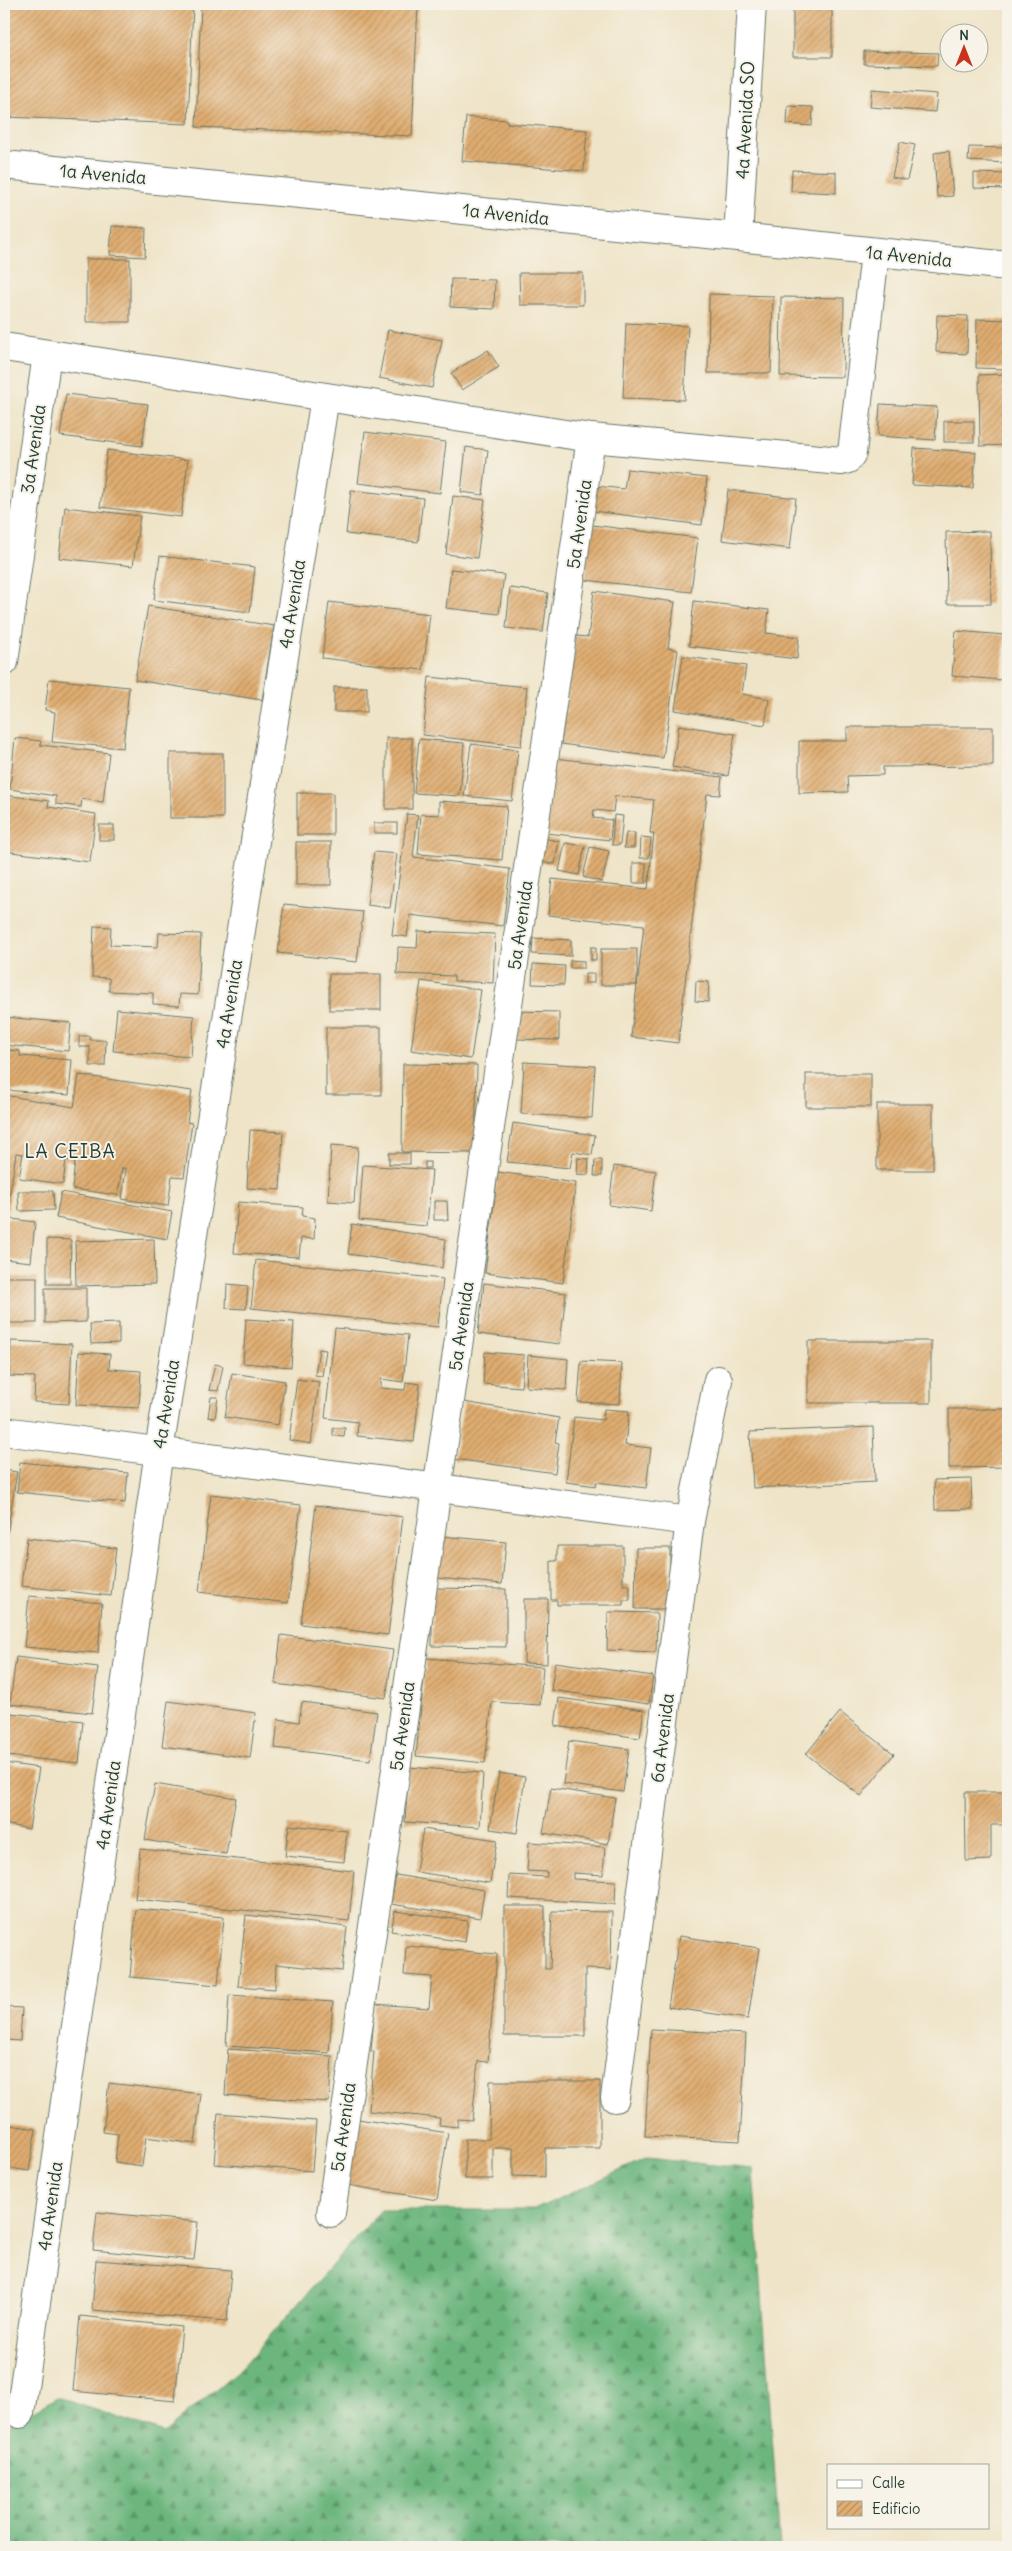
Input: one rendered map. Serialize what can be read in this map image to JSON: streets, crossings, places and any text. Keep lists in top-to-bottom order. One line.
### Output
{"streets":{"street":["4a Avenida SO","1a Avenida","3a Avenida","5a Avenida","4a Avenida","6a Avenida"]},"crossings":[["4a Avenida SO","1a Avenida"]],"districts":["LA CEIBA"],"legend":["Calle","Edificio"],"north":"top"}
